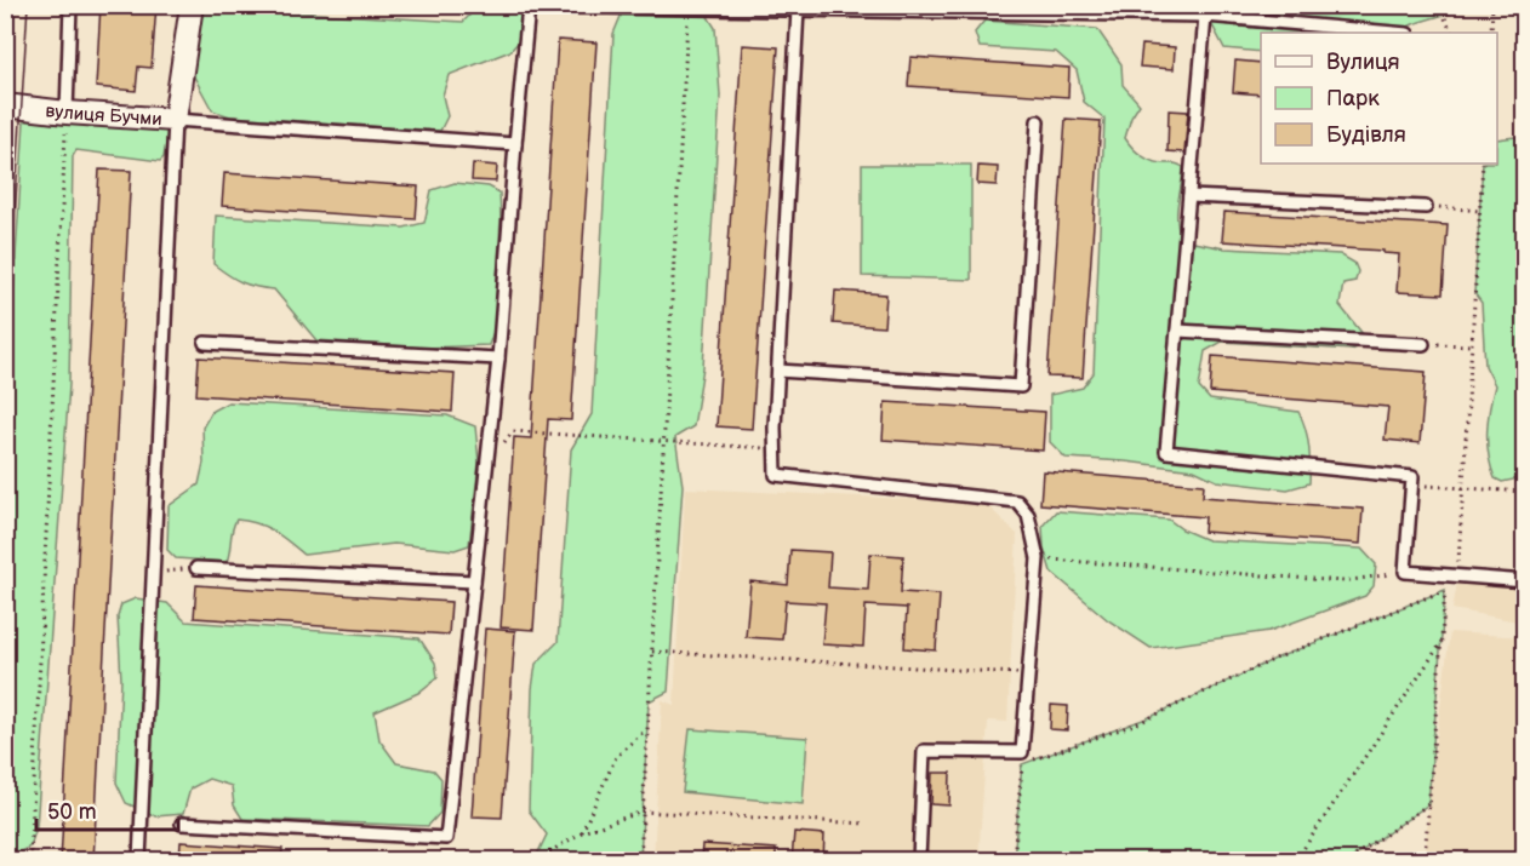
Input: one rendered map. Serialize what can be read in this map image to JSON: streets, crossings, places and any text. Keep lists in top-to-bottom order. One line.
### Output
{"streets":{"street":["вулиця Бучми"]},"legend":["Вулиця","Парк","Будівля"],"scale_bar":"50 m"}
